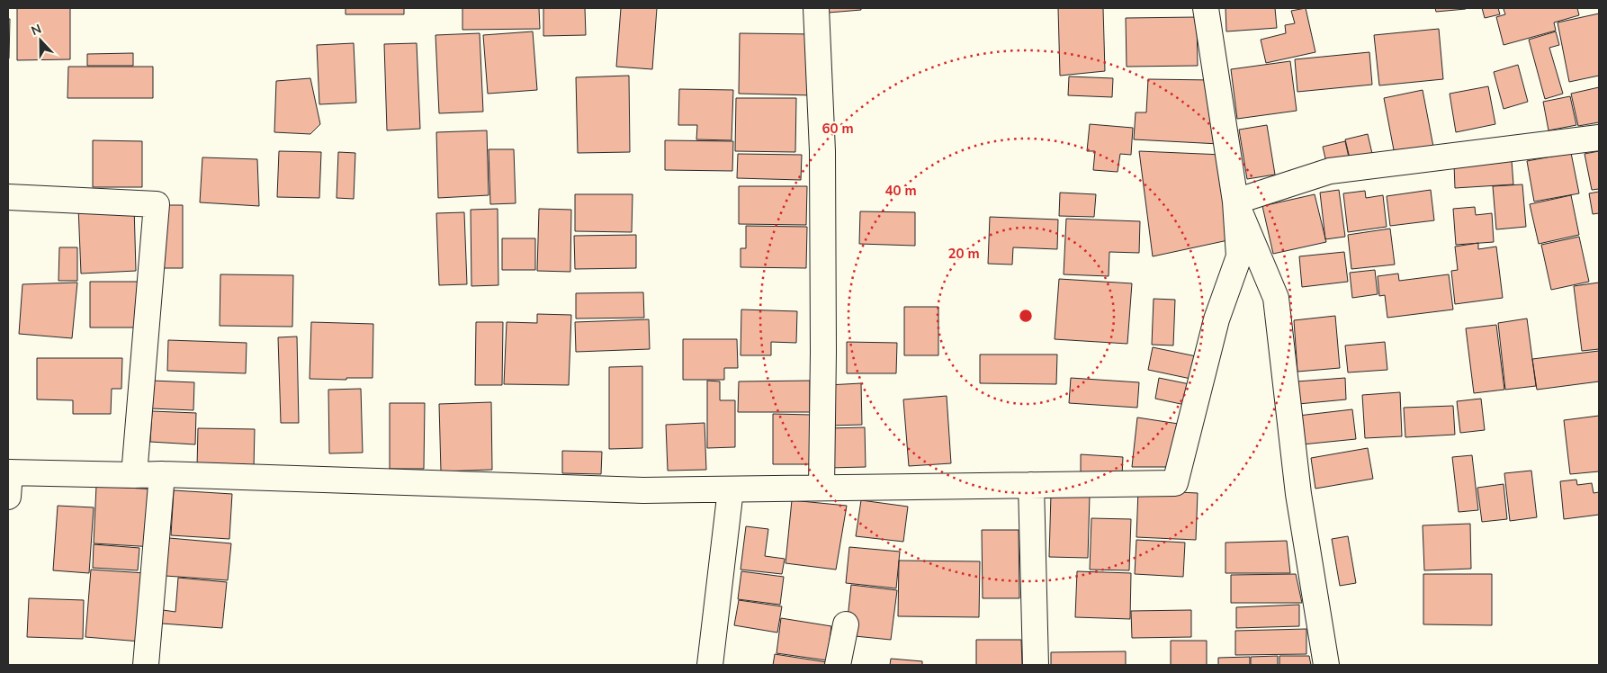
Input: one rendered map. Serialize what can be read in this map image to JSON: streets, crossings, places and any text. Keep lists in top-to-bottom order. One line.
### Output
{"north":"top","rings":["60 m","40 m","20 m"]}
